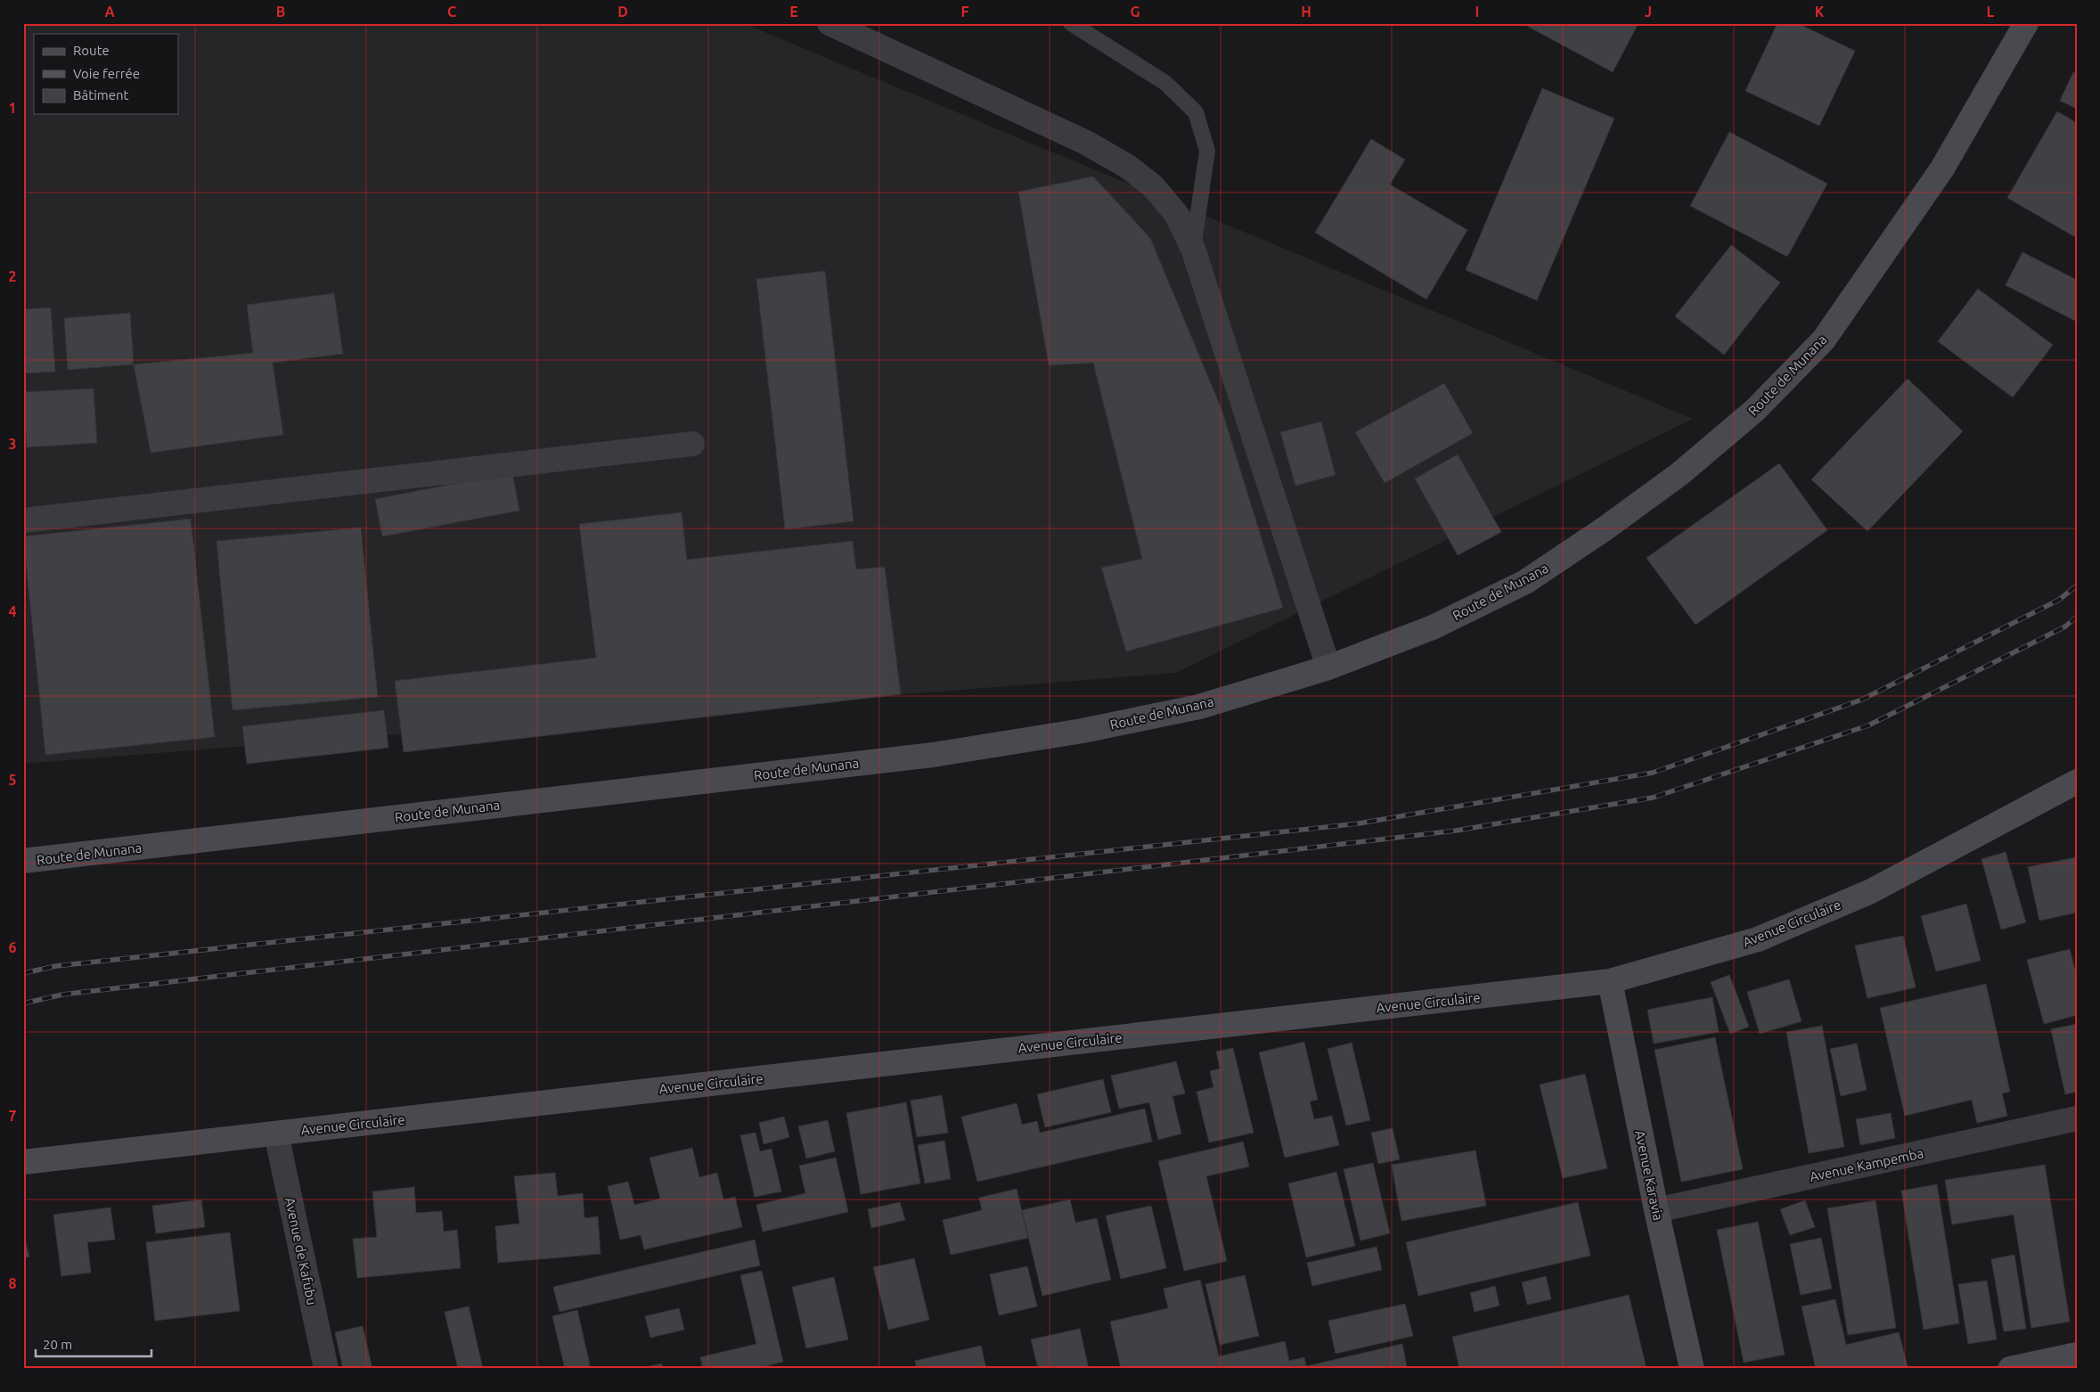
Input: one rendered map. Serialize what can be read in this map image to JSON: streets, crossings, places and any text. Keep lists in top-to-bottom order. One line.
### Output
{"streets":{"street":["Route de Munana","Avenue Circulaire","Avenue Kampemba","Avenue Karavia","Avenue de Kafubu"]},"crossings":[["Avenue Circulaire","Avenue Karavia"],["Avenue Circulaire","Avenue de Kafubu"],["Avenue Kampemba","Avenue Karavia"]],"legend":["Route","Voie ferrée","Bâtiment"],"scale_bar":"20 m","grid":{"columns":["A","B","C","D","E","F","G","H","I","J","K","L"],"rows":["1","2","3","4","5","6","7","8"]}}
